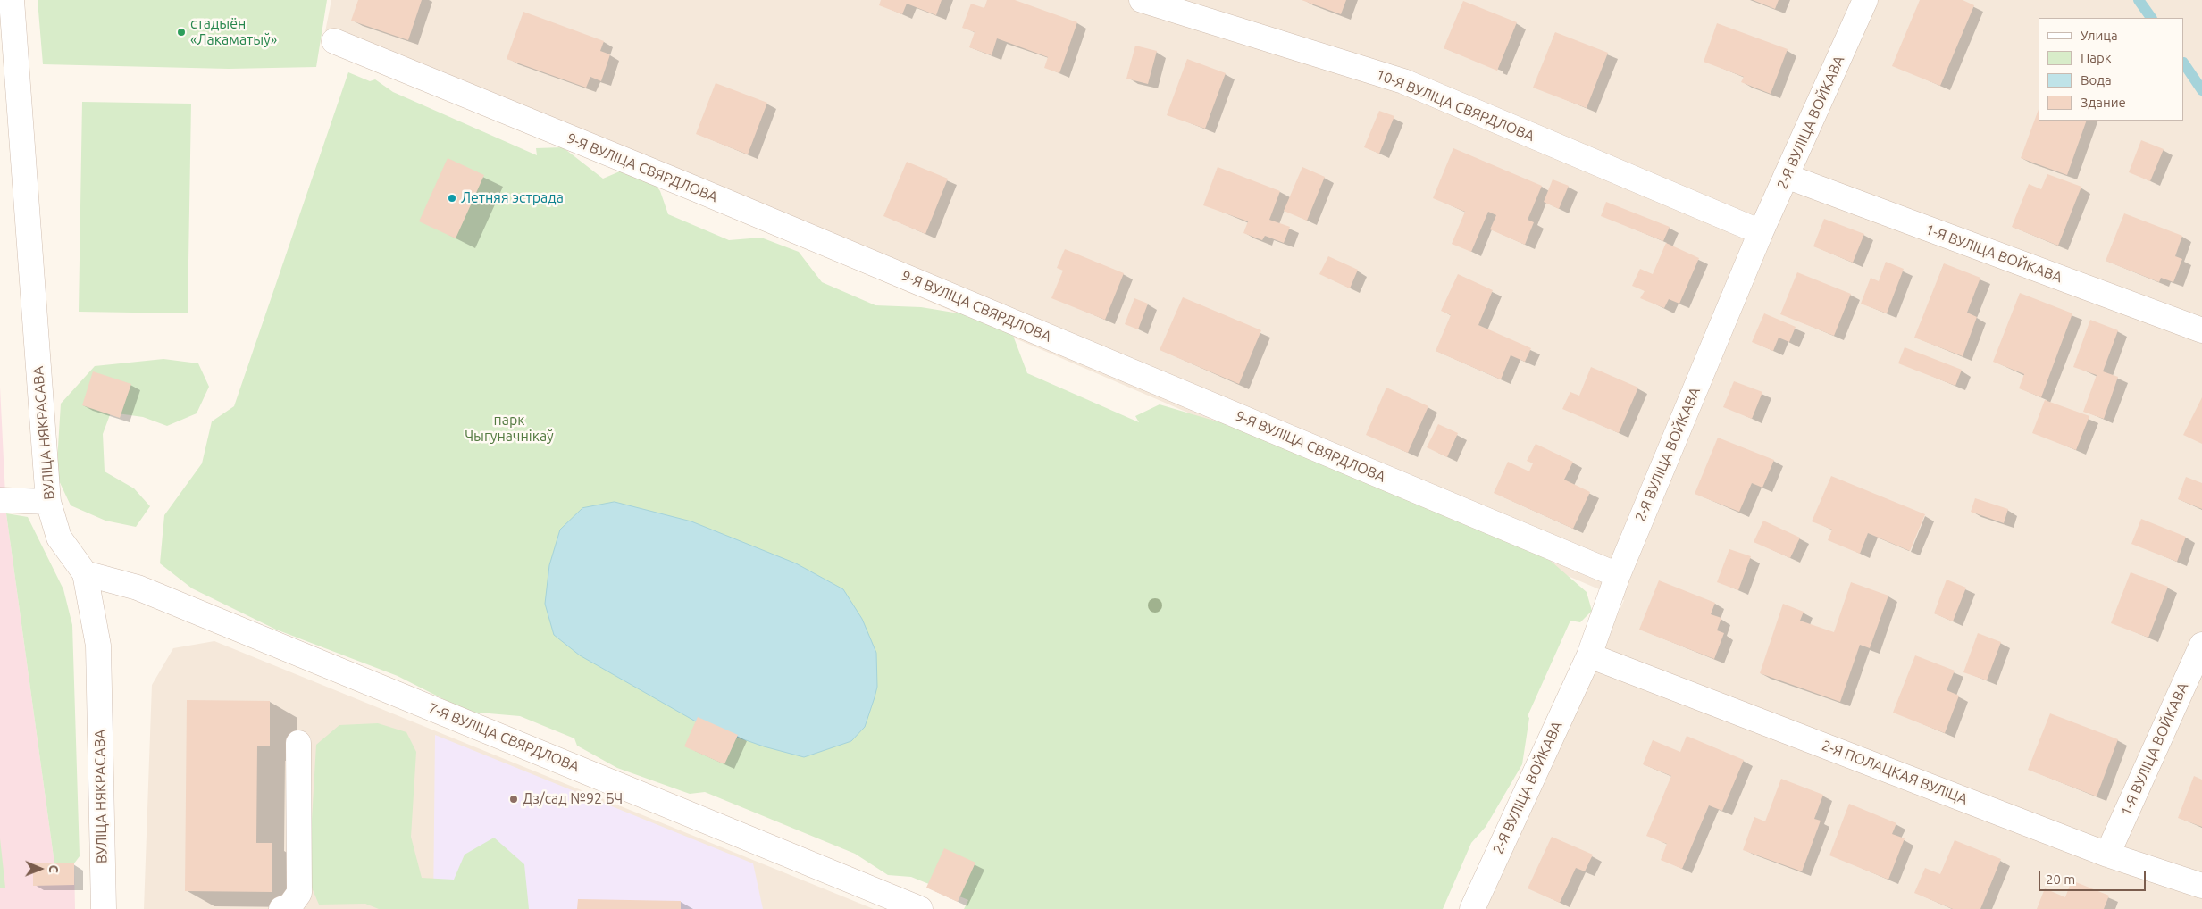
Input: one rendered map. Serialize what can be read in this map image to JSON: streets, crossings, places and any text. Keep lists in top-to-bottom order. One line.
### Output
{"streets":{"street":["10-Я ВУЛІЦА СВЯРДЛОВА","2-Я ВУЛІЦА ВОЙКАВА","9-Я ВУЛІЦА СВЯРДЛОВА","1-Я ВУЛІЦА ВОЙКАВА","ВУЛІЦА НЯКРАСАВА","7-Я ВУЛІЦА СВЯРДЛОВА","2-Я ПОЛАЦКАЯ ВУЛІЦА"]},"crossings":[["10-Я ВУЛІЦА СВЯРДЛОВА","2-Я ВУЛІЦА ВОЙКАВА"],["2-Я ВУЛІЦА ВОЙКАВА","9-Я ВУЛІЦА СВЯРДЛОВА"],["2-Я ВУЛІЦА ВОЙКАВА","1-Я ВУЛІЦА ВОЙКАВА"],["2-Я ВУЛІЦА ВОЙКАВА","2-Я ПОЛАЦКАЯ ВУЛІЦА"],["1-Я ВУЛІЦА ВОЙКАВА","2-Я ПОЛАЦКАЯ ВУЛІЦА"],["ВУЛІЦА НЯКРАСАВА","7-Я ВУЛІЦА СВЯРДЛОВА"]],"parks":["парк Чыгуначнікаў"],"places":["стадыён «Лакаматыў»","Летняя эстрада","Дз/сад №92 БЧ"],"legend":["Улица","Парк","Вода","Здание"],"scale_bar":"20 m","north":"right"}
